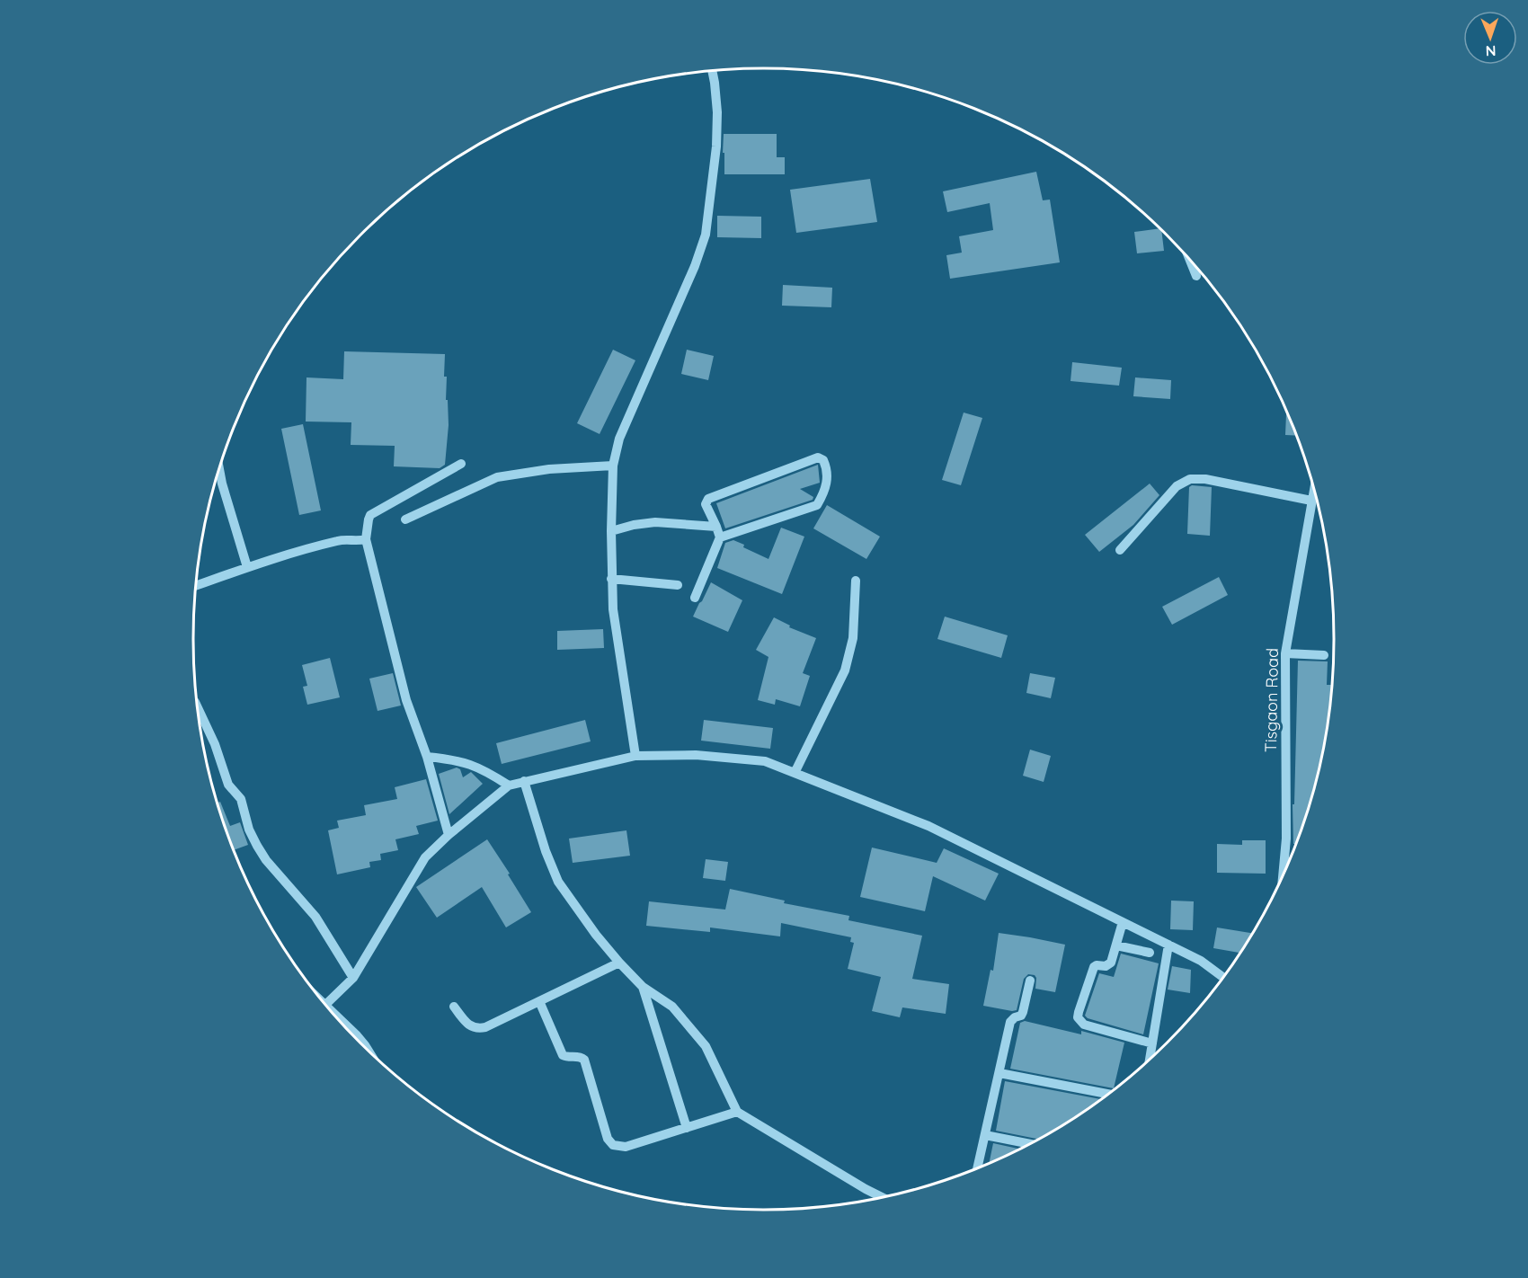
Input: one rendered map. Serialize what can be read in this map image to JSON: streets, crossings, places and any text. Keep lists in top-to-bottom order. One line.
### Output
{"streets":{"street":["Tisgaon Road"]},"north":"bottom"}
